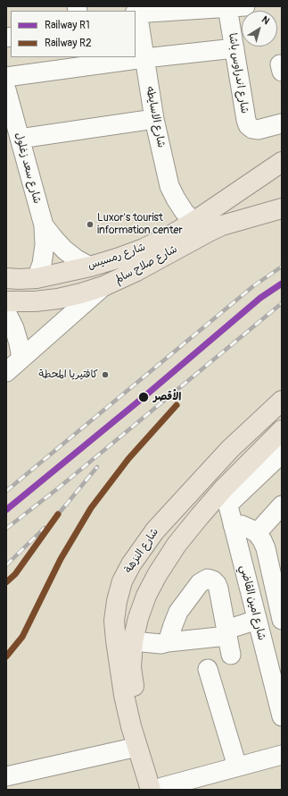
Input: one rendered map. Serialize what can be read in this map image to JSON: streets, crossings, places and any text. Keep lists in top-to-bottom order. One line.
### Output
{"streets":{"main road":["شارع رمسيس","شارع صلاح سالم","شارع النزهة"],"street":["شارع اندراوس باشا","شارع الاسايطه","شارع سعد زغلول","شارع امين القاضي"]},"crossings":[["شارع الاسايطه","شارع رمسيس"],["شارع سعد زغلول","شارع رمسيس"],["شارع النزهة","شارع امين القاضي"]],"places":["Luxor's tourist information center","كافتيريا المحطة","الأقصر"],"lines":["rail line R1","rail line R2"],"legend":["Railway R1","Railway R2"],"north":"top right"}
